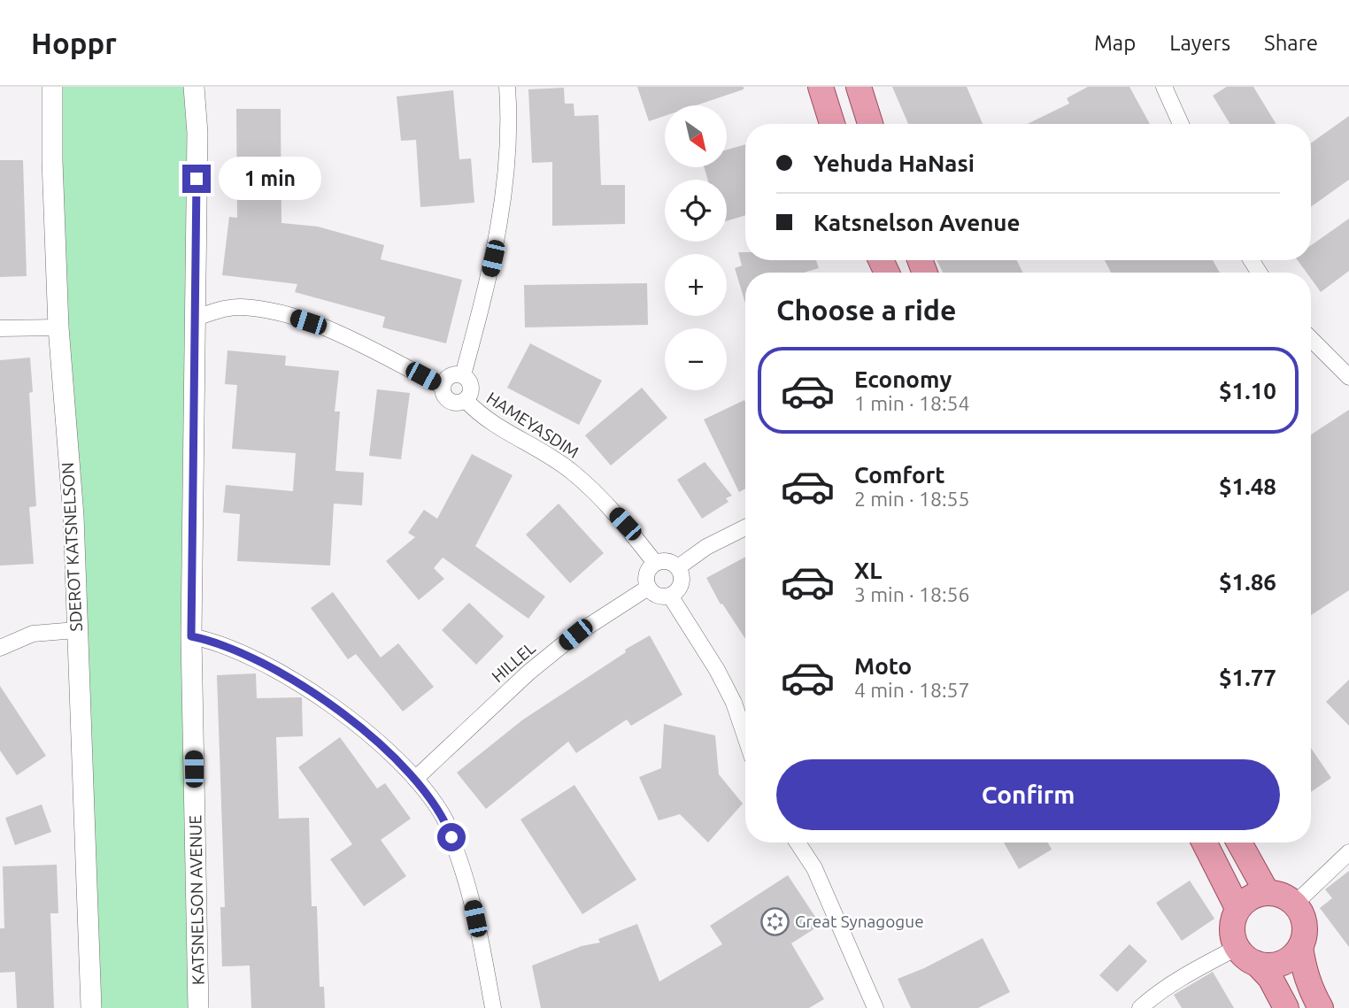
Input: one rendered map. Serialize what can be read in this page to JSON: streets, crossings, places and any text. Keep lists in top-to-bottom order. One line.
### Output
{"streets":{"street":["HAMEYASDIM","SDEROT KATSNELSON","HILLEL","KATSNELSON AVENUE"]},"crossings":[["HAMEYASDIM","HILLEL"]],"places":{"synagogue":["Great Synagogue"]},"north":"bottom right","page":{"header":"Hoppr","nav":["Map","Layers","Share"],"map_buttons":["+","−"],"banner":["Yehuda HaNasi","Katsnelson Avenue"],"bubble":"1 min","heading":"Choose a ride","list":[{"name":"Economy","note":"1 min · 18:54","value":"$1.10"},{"name":"Comfort","note":"2 min · 18:55","value":"$1.48"},{"name":"XL","note":"3 min · 18:56","value":"$1.86"},{"name":"Moto","note":"4 min · 18:57","value":"$1.77"}],"buttons":"Confirm"}}
